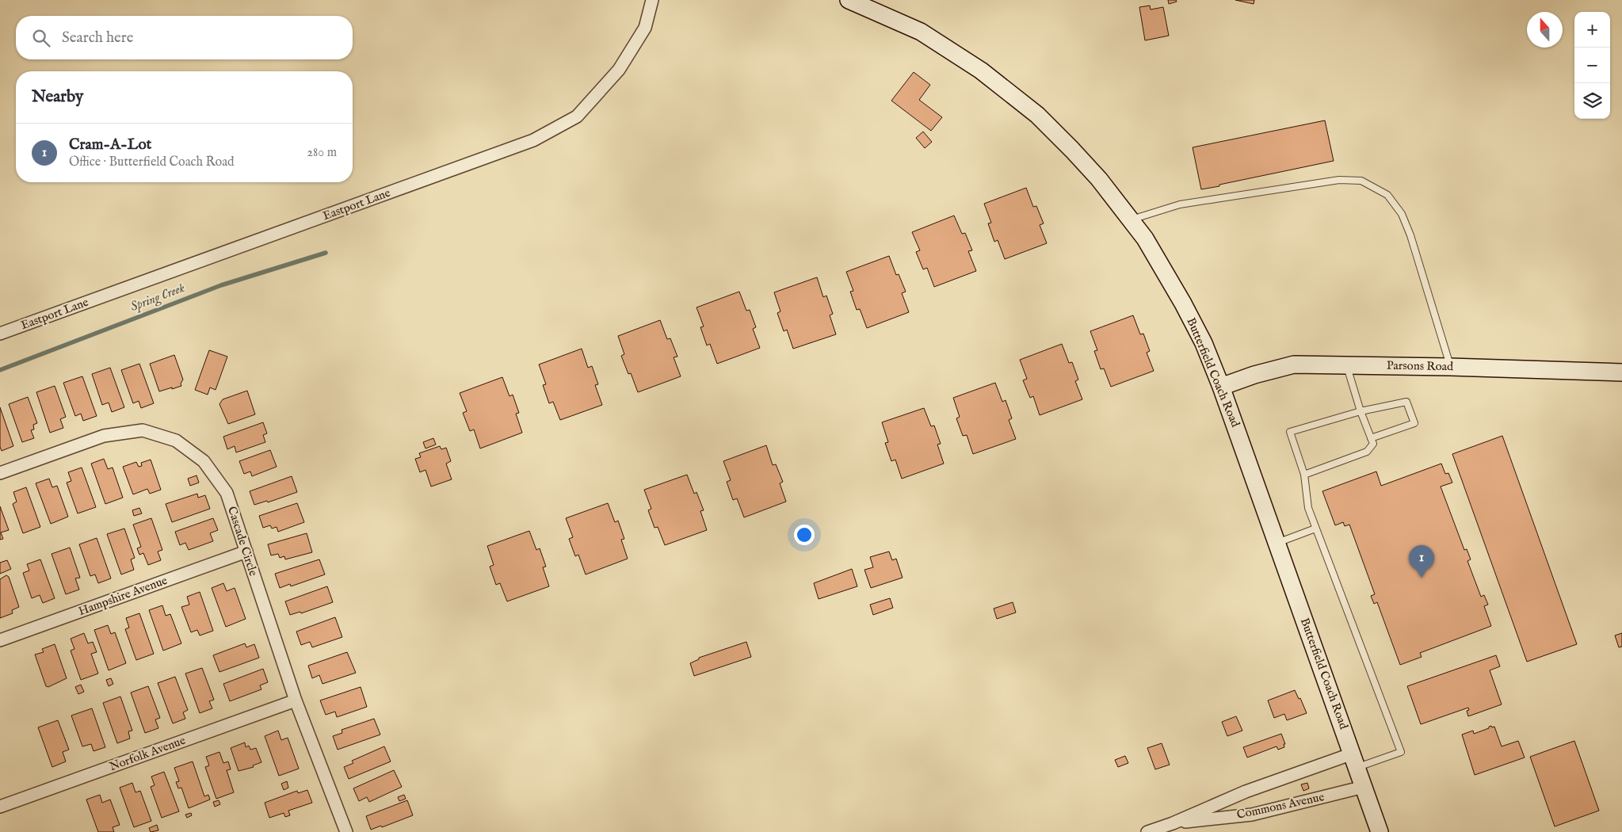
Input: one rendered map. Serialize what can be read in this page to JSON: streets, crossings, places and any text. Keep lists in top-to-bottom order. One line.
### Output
{"streets":{"main road":["Parsons Road","Butterfield Coach Road"],"street":["Eastport Lane","Cascade Circle","Hampshire Avenue","Norfolk Avenue","Commons Avenue"]},"crossings":[["Parsons Road","Butterfield Coach Road"],["Butterfield Coach Road","Commons Avenue"],["Cascade Circle","Hampshire Avenue"],["Cascade Circle","Norfolk Avenue"]],"water":["Spring Creek"],"north":"top","page":{"map_buttons":["+","−"],"search":"Search here","heading":"Nearby","list":[{"mark":"1","name":"Cram-A-Lot","note":"Office · Butterfield Coach Road","value":"280 m"}],"pins":"1"}}
